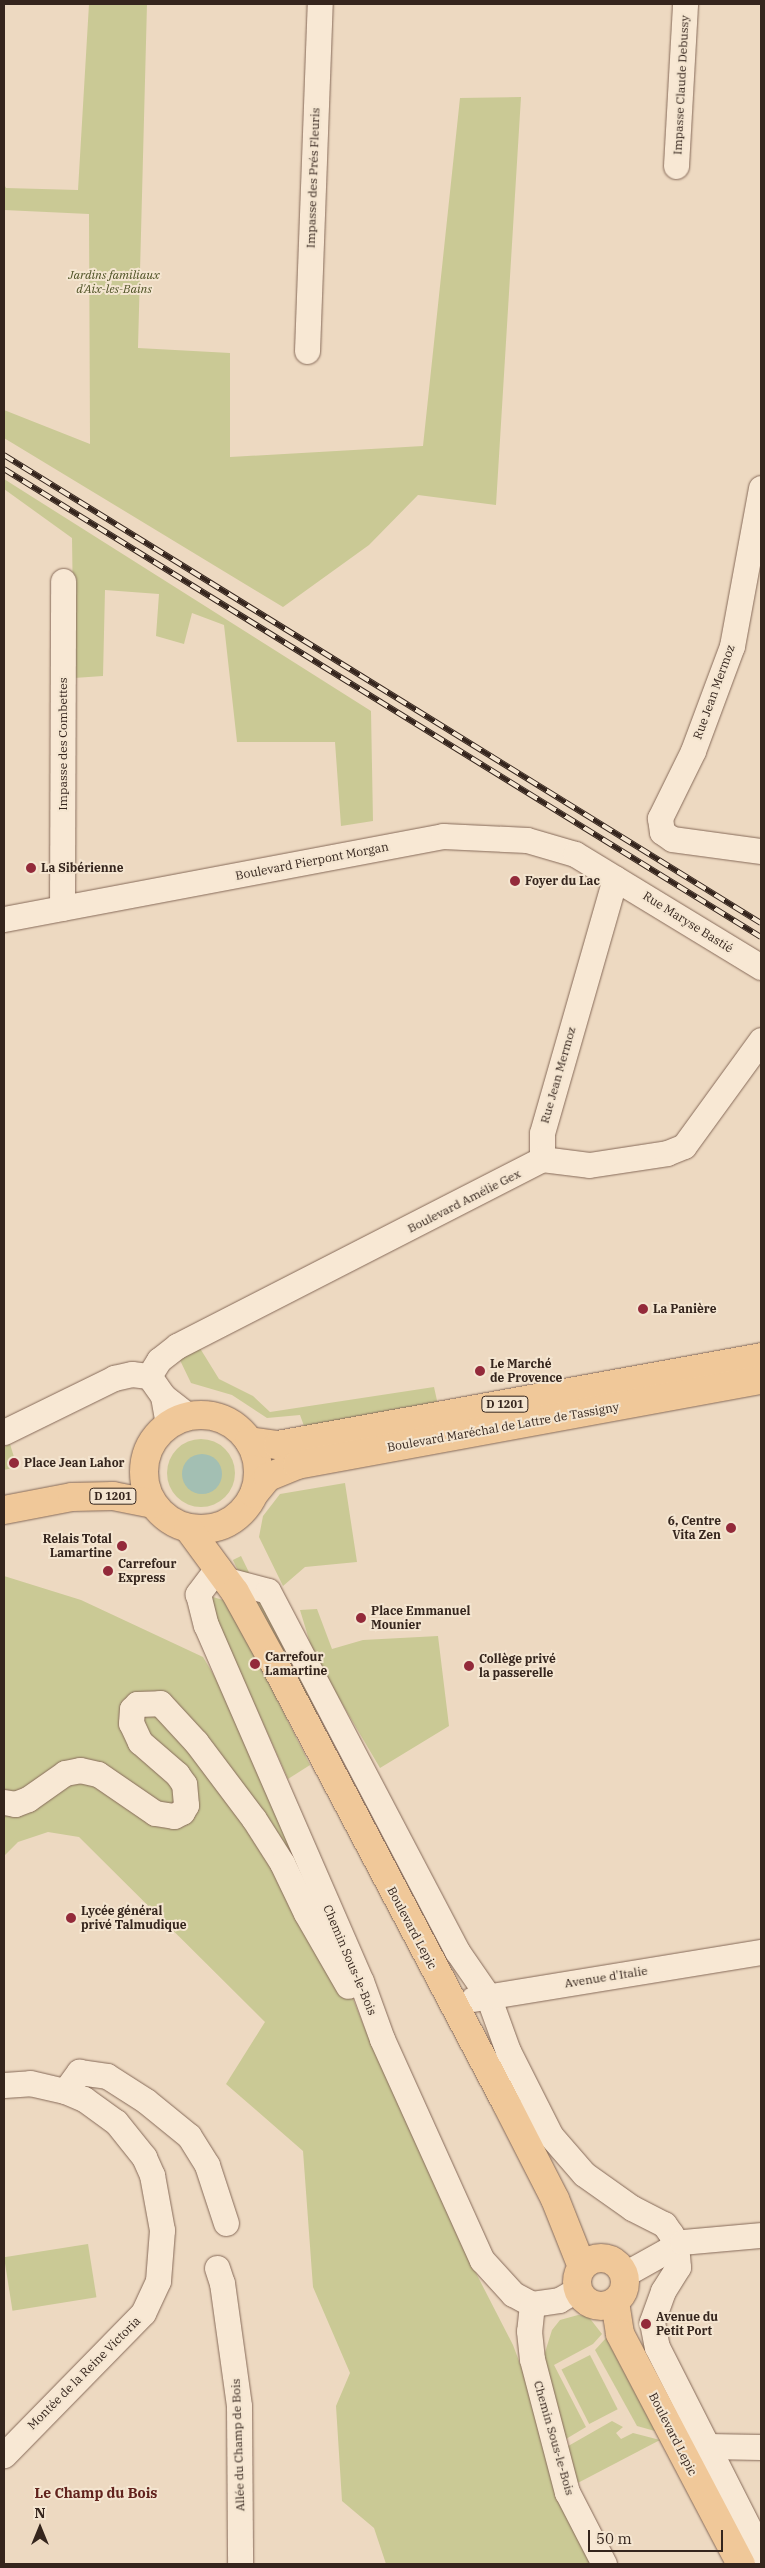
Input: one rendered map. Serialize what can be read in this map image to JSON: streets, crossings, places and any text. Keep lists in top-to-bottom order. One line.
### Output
{"streets":{"main road":["D 1201","Boulevard Maréchal de Lattre de Tassigny","Boulevard Lepic"],"street":["Impasse Claude Debussy","Impasse des Prés Fleuris","Rue Jean Mermoz","Impasse des Combettes","Boulevard Pierpont Morgan","Rue Maryse Bastié","Boulevard Amélie Gex","Chemin Sous-le-Bois","Avenue d'Italie","Montée de la Reine Victoria","Allée du Champ de Bois"]},"crossings":[["Rue Jean Mermoz","Boulevard Pierpont Morgan"],["Rue Jean Mermoz","Rue Maryse Bastié"],["Rue Jean Mermoz","Boulevard Amélie Gex"],["Impasse des Combettes","Boulevard Pierpont Morgan"],["Boulevard Pierpont Morgan","Rue Maryse Bastié"],["D 1201","Boulevard Maréchal de Lattre de Tassigny"],["D 1201","Boulevard Lepic"],["Boulevard Maréchal de Lattre de Tassigny","Boulevard Lepic"],["Boulevard Lepic","Chemin Sous-le-Bois"],["Boulevard Lepic","Avenue d'Italie"]],"districts":["Le Champ du Bois"],"parks":["Jardins familiaux d'Aix-les-Bains"],"places":["La Sibérienne","Foyer du Lac","La Panière","Le Marché de Provence","Place Jean Lahor","6, Centre Vita Zen","Relais Total Lamartine","Carrefour Express","Place Emmanuel Mounier","Carrefour Lamartine","Collège privé la passerelle","Lycée général privé Talmudique","Avenue du Petit Port"],"scale_bar":"50 m","north":"top"}
